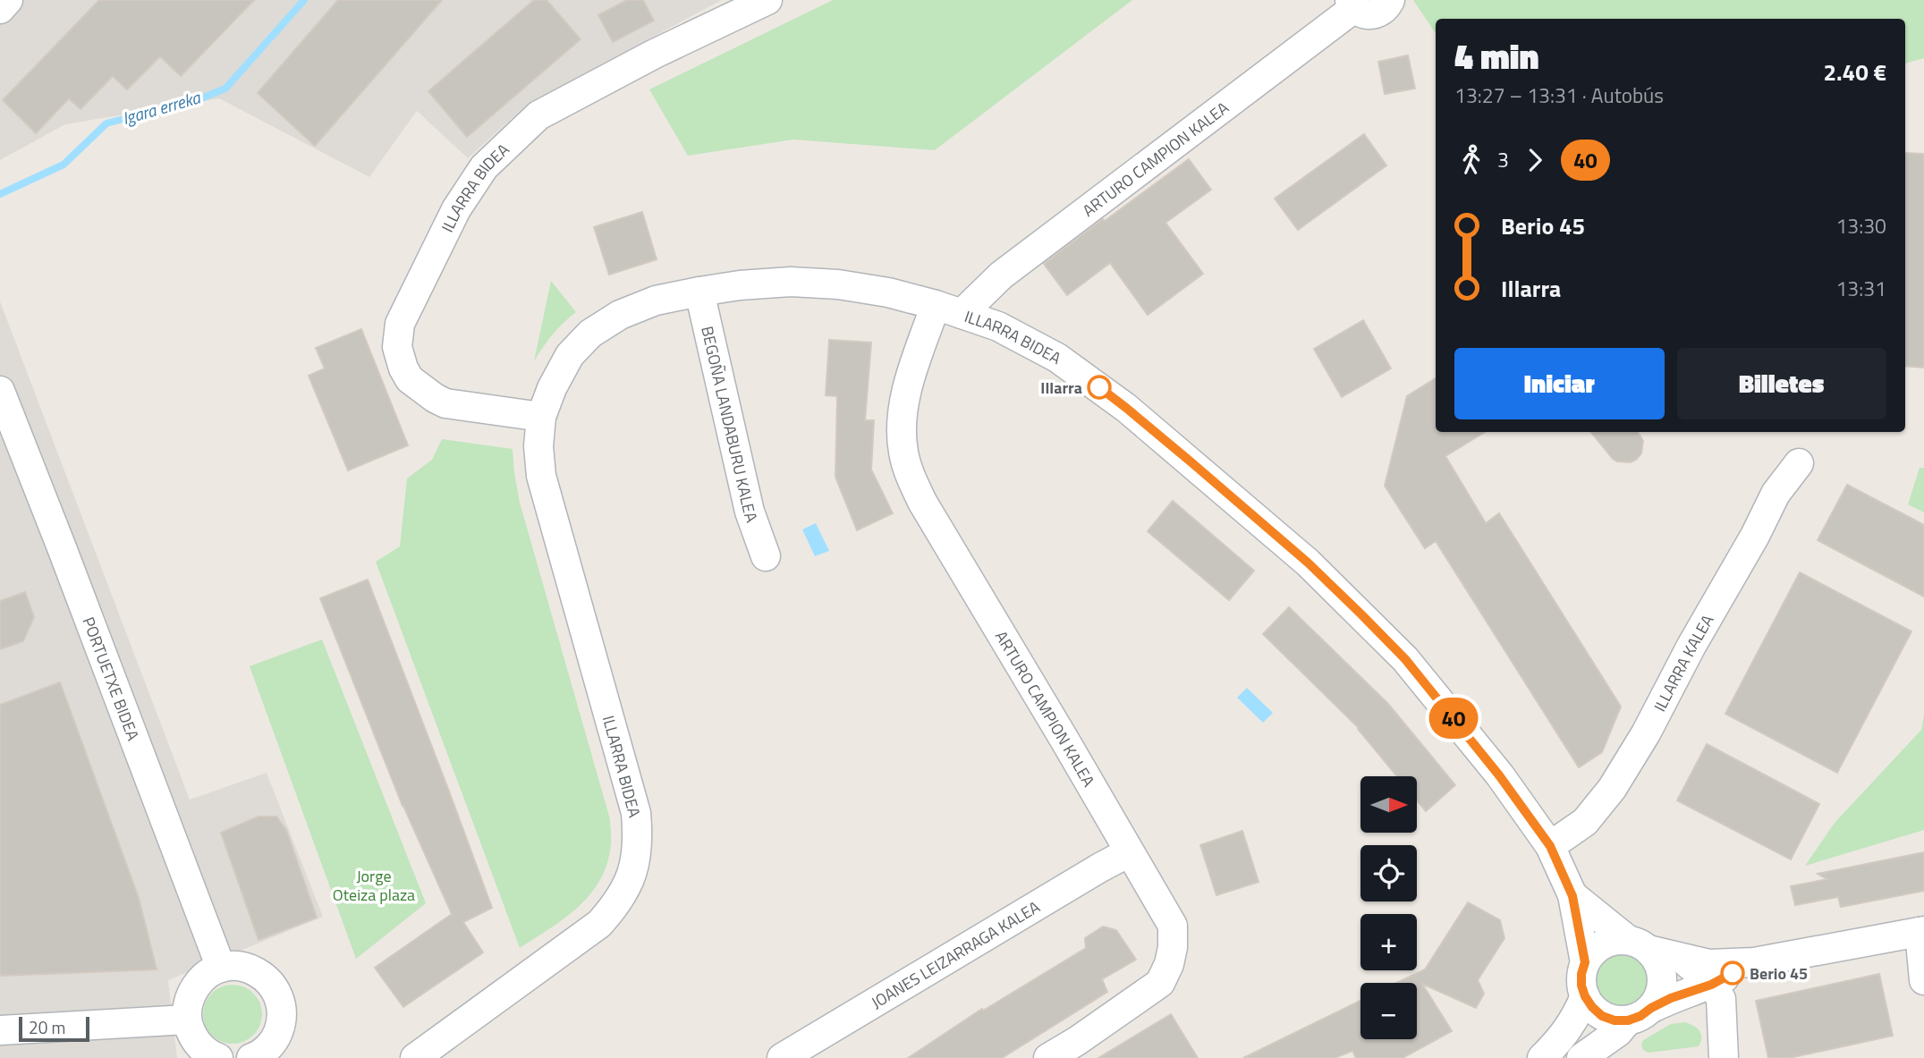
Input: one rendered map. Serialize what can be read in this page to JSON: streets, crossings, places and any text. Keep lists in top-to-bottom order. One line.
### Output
{"streets":{"street":["ARTURO CAMPION KALEA","ILLARRA BIDEA","BEGOÑA LANDABURU KALEA","ILLARRA KALEA","PORTUETXE BIDEA","JOANES LEIZARRAGA KALEA"]},"crossings":[["ARTURO CAMPION KALEA","ILLARRA BIDEA"],["ARTURO CAMPION KALEA","JOANES LEIZARRAGA KALEA"],["ILLARRA BIDEA","BEGOÑA LANDABURU KALEA"],["ILLARRA BIDEA","ILLARRA KALEA"]],"water":["Igara erreka"],"parks":["Jorge Oteiza plaza"],"places":["Illarra","Berio 45"],"lines":["bus line 40"],"scale_bar":"20 m","north":"right","page":{"on_map":"40","heading":["4 min","13:27 – 13:31 · Autobús","2.40 €"],"legs":["3","40"],"list":[{"name":"Berio 45","value":"13:30"},{"name":"Illarra","value":"13:31"}],"buttons":["Iniciar","Billetes"],"map_buttons":["+","−"],"scale":"20 m"}}
